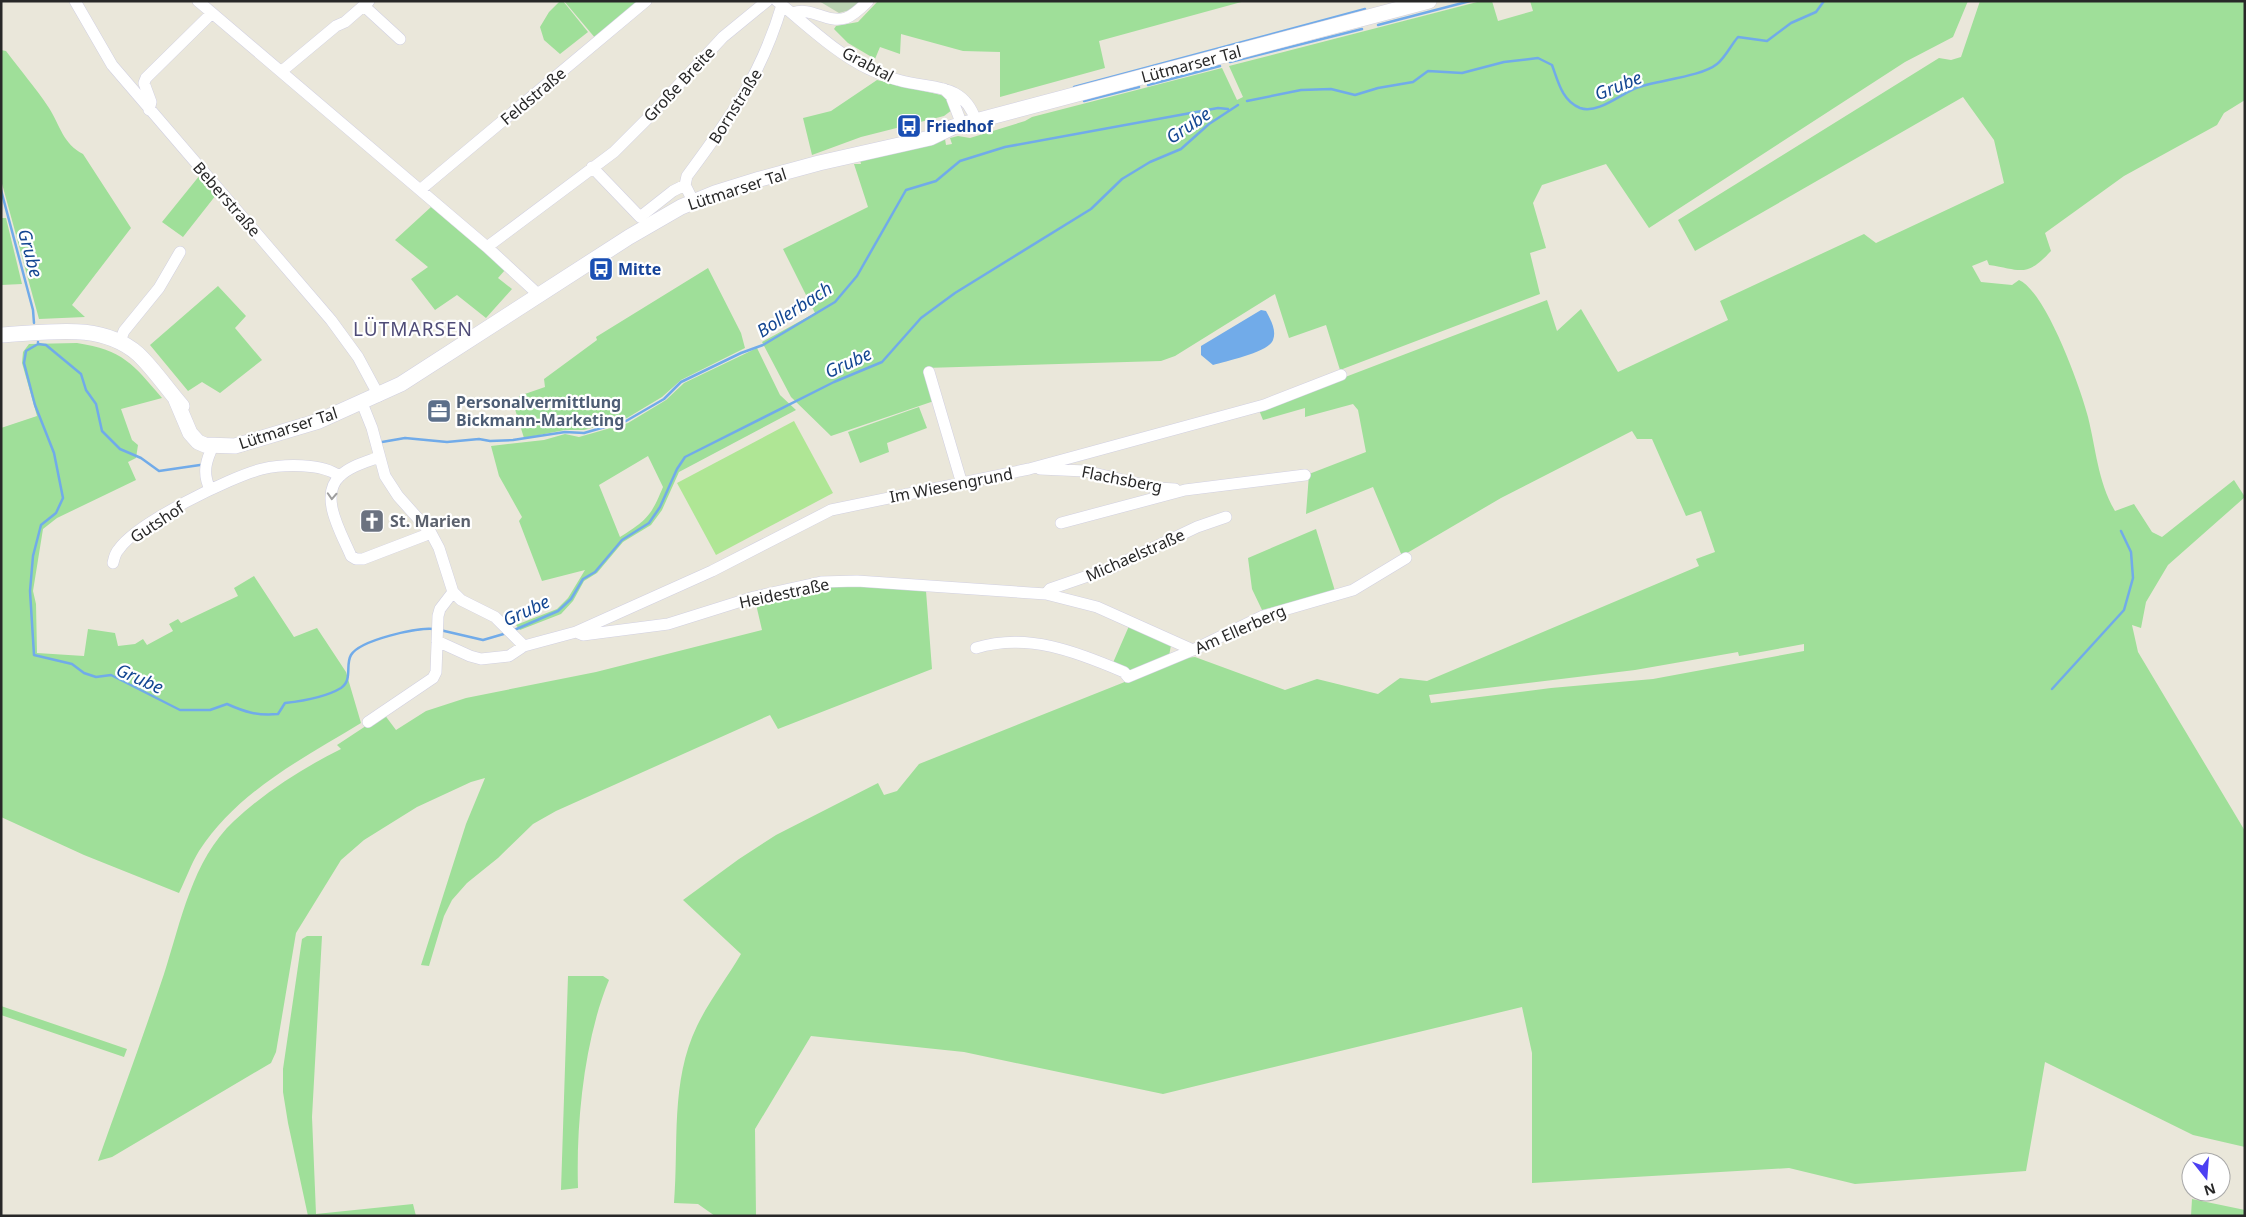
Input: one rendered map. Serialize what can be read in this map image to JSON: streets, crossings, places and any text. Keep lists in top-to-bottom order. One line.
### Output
{"streets":{"main road":["Lütmarser Tal"],"street":["Grabtal","Große Breite","Feldstraße","Bornstraße","Beberstraße","Flachsberg","Im Wiesengrund","Gutshof","Michaelstraße","Heidestraße","Am Ellerberg"]},"crossings":[["Grabtal","Lütmarser Tal"],["Grabtal","Bornstraße"],["Lütmarser Tal","Beberstraße"],["Flachsberg","Im Wiesengrund"],["Im Wiesengrund","Heidestraße"],["Michaelstraße","Heidestraße"],["Heidestraße","Am Ellerberg"]],"districts":["LÜTMARSEN"],"water":["Grube","Bollerbach"],"places":{"bus stop":["Friedhof","Mitte"],"office":["Personalvermittlung Bickmann-Marketing"],"church":["St. Marien"]},"north":"bottom"}
